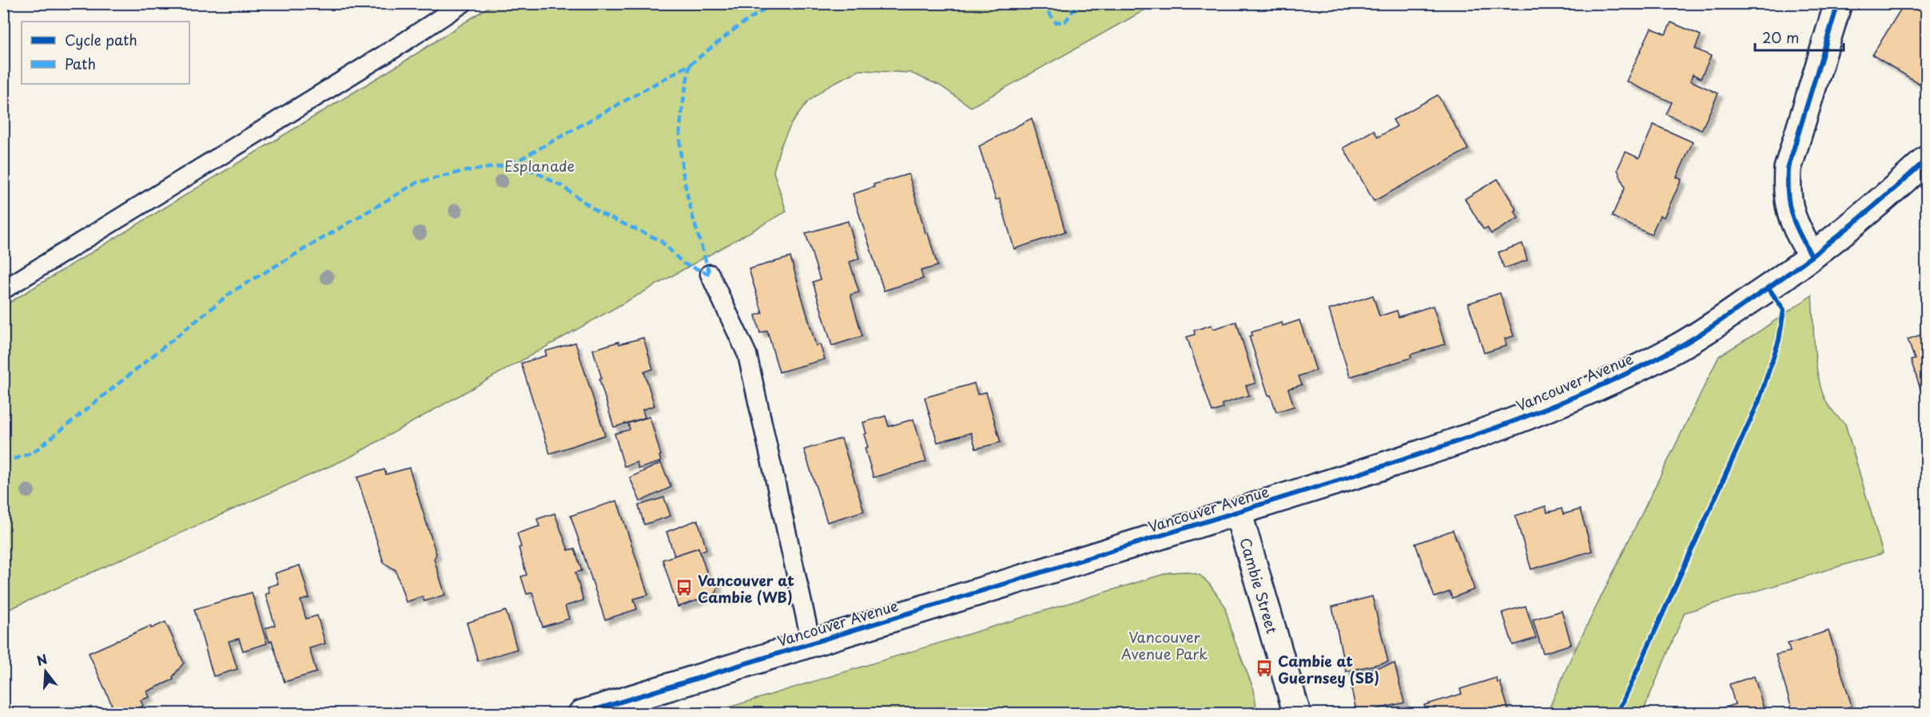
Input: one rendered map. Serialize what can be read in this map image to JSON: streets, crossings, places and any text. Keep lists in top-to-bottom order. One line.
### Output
{"streets":{"street":["Vancouver Avenue","Cambie Street"]},"crossings":[["Vancouver Avenue","Cambie Street"]],"parks":["Esplanade","Vancouver Avenue Park"],"places":{"bus stop":["Vancouver at Cambie (WB)","Cambie at Guernsey (SB)"]},"legend":["Cycle path","Path"],"scale_bar":"20 m","north":"top"}
